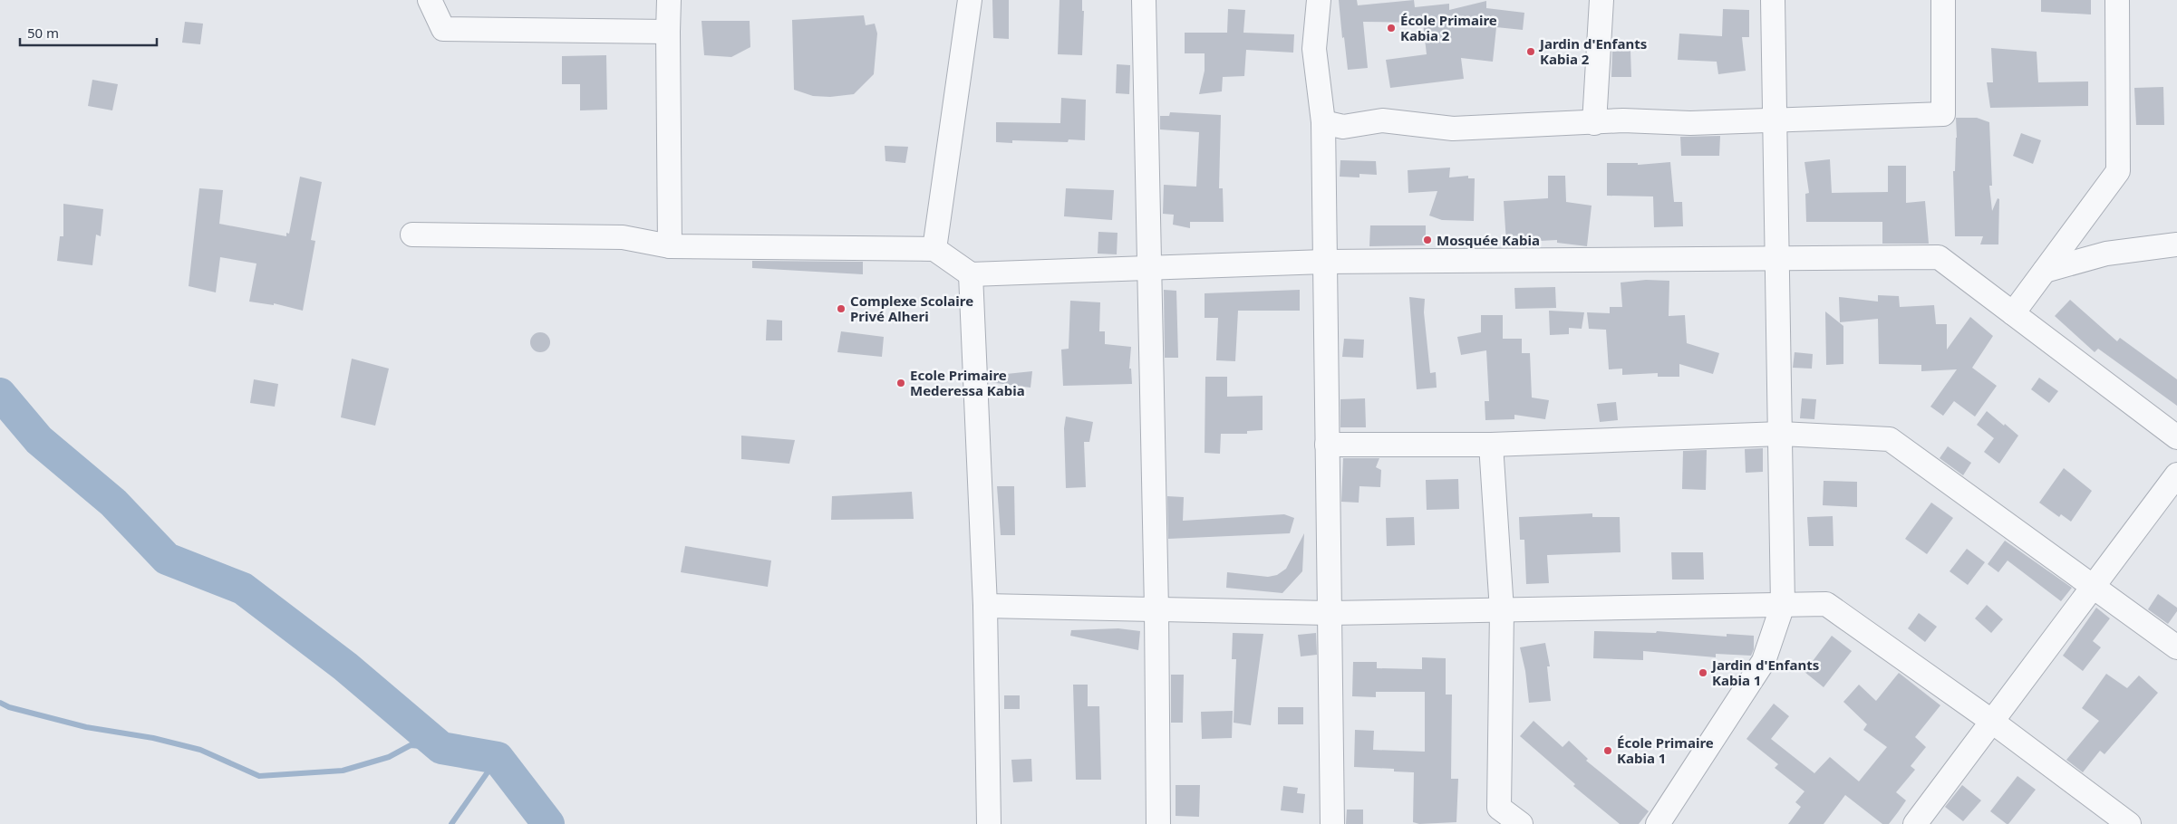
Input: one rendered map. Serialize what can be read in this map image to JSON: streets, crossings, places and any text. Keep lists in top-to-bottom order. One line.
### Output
{"places":["École Primaire Kabia 2","Jardin d'Enfants Kabia 2","Mosquée Kabia","Complexe Scolaire Privé Alheri","Ecole Primaire Mederessa Kabia","Jardin d'Enfants Kabia 1","École Primaire Kabia 1"],"scale_bar":"50 m"}
